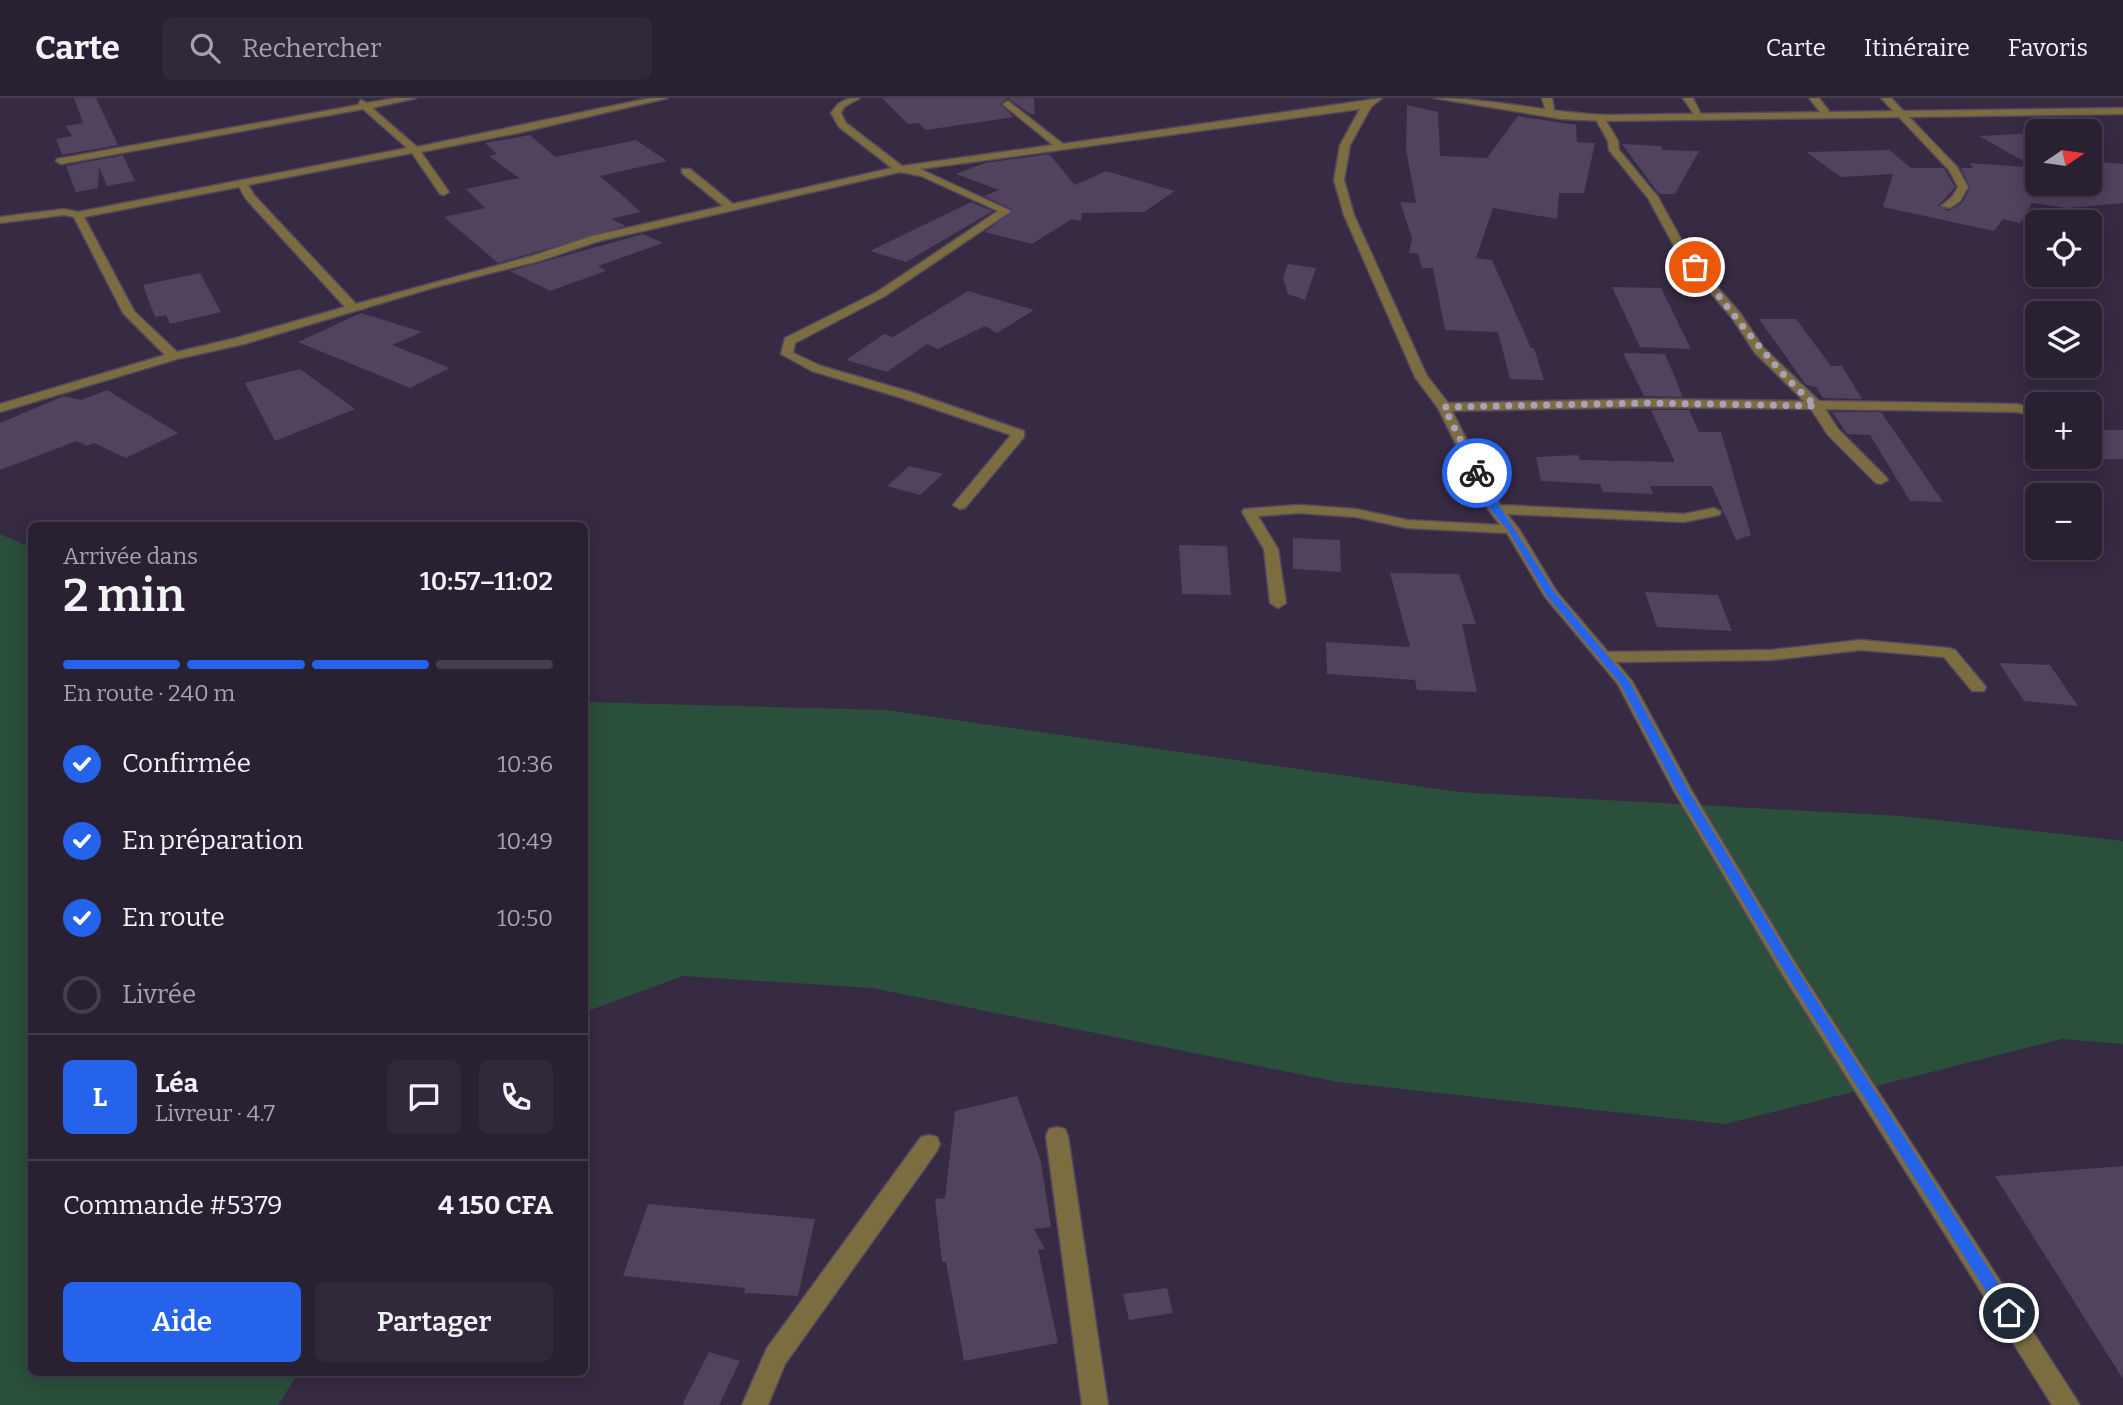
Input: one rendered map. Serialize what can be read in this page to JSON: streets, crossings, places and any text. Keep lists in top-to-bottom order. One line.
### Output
{"north":"right","page":{"header":"Carte","search":"Rechercher","nav":["Carte","Itinéraire","Favoris"],"map_buttons":["+","−"],"heading":["2 min","Arrivée dans","10:57–11:02"],"panel":["Léa","Livreur · 4.7","Commande #5379","4 150 CFA"],"bar":"En route · 240 m","list":[["Confirmée","10:36"],["En préparation","10:49"],["En route","10:50"],"Livrée"],"round":"L","buttons":["Aide","Partager"]}}
